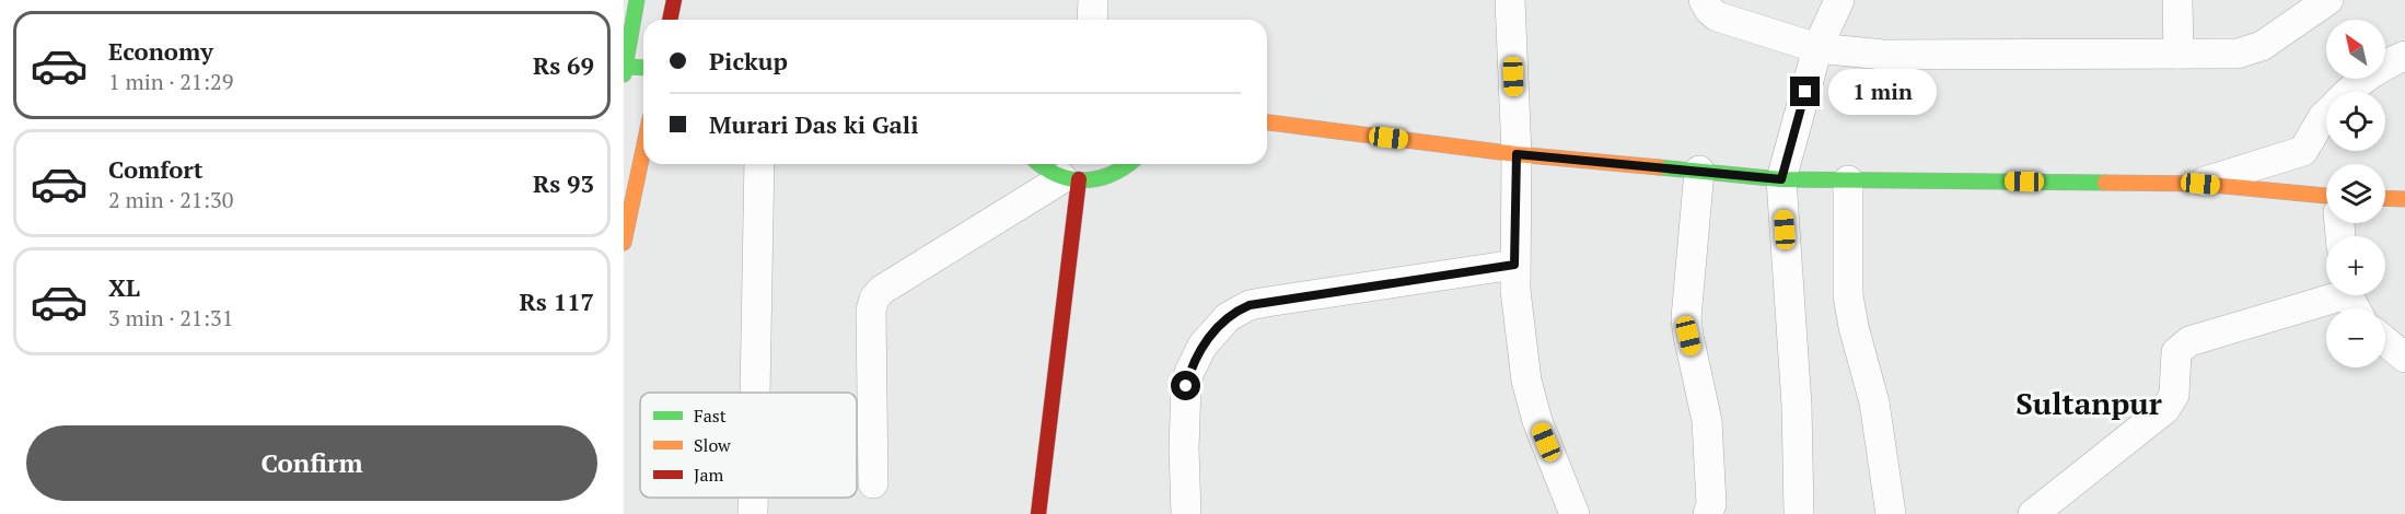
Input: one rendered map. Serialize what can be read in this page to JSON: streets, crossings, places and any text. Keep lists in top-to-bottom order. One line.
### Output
{"districts":["Sultanpur"],"legend":["Fast","Slow","Jam"],"north":"top left","page":{"list":[{"name":"Economy","note":"1 min · 21:29","value":"Rs 69"},{"name":"Comfort","note":"2 min · 21:30","value":"Rs 93"},{"name":"XL","note":"3 min · 21:31","value":"Rs 117"}],"map_buttons":["+","−"],"banner":["Pickup","Murari Das ki Gali"],"bubble":"1 min","buttons":"Confirm"}}
